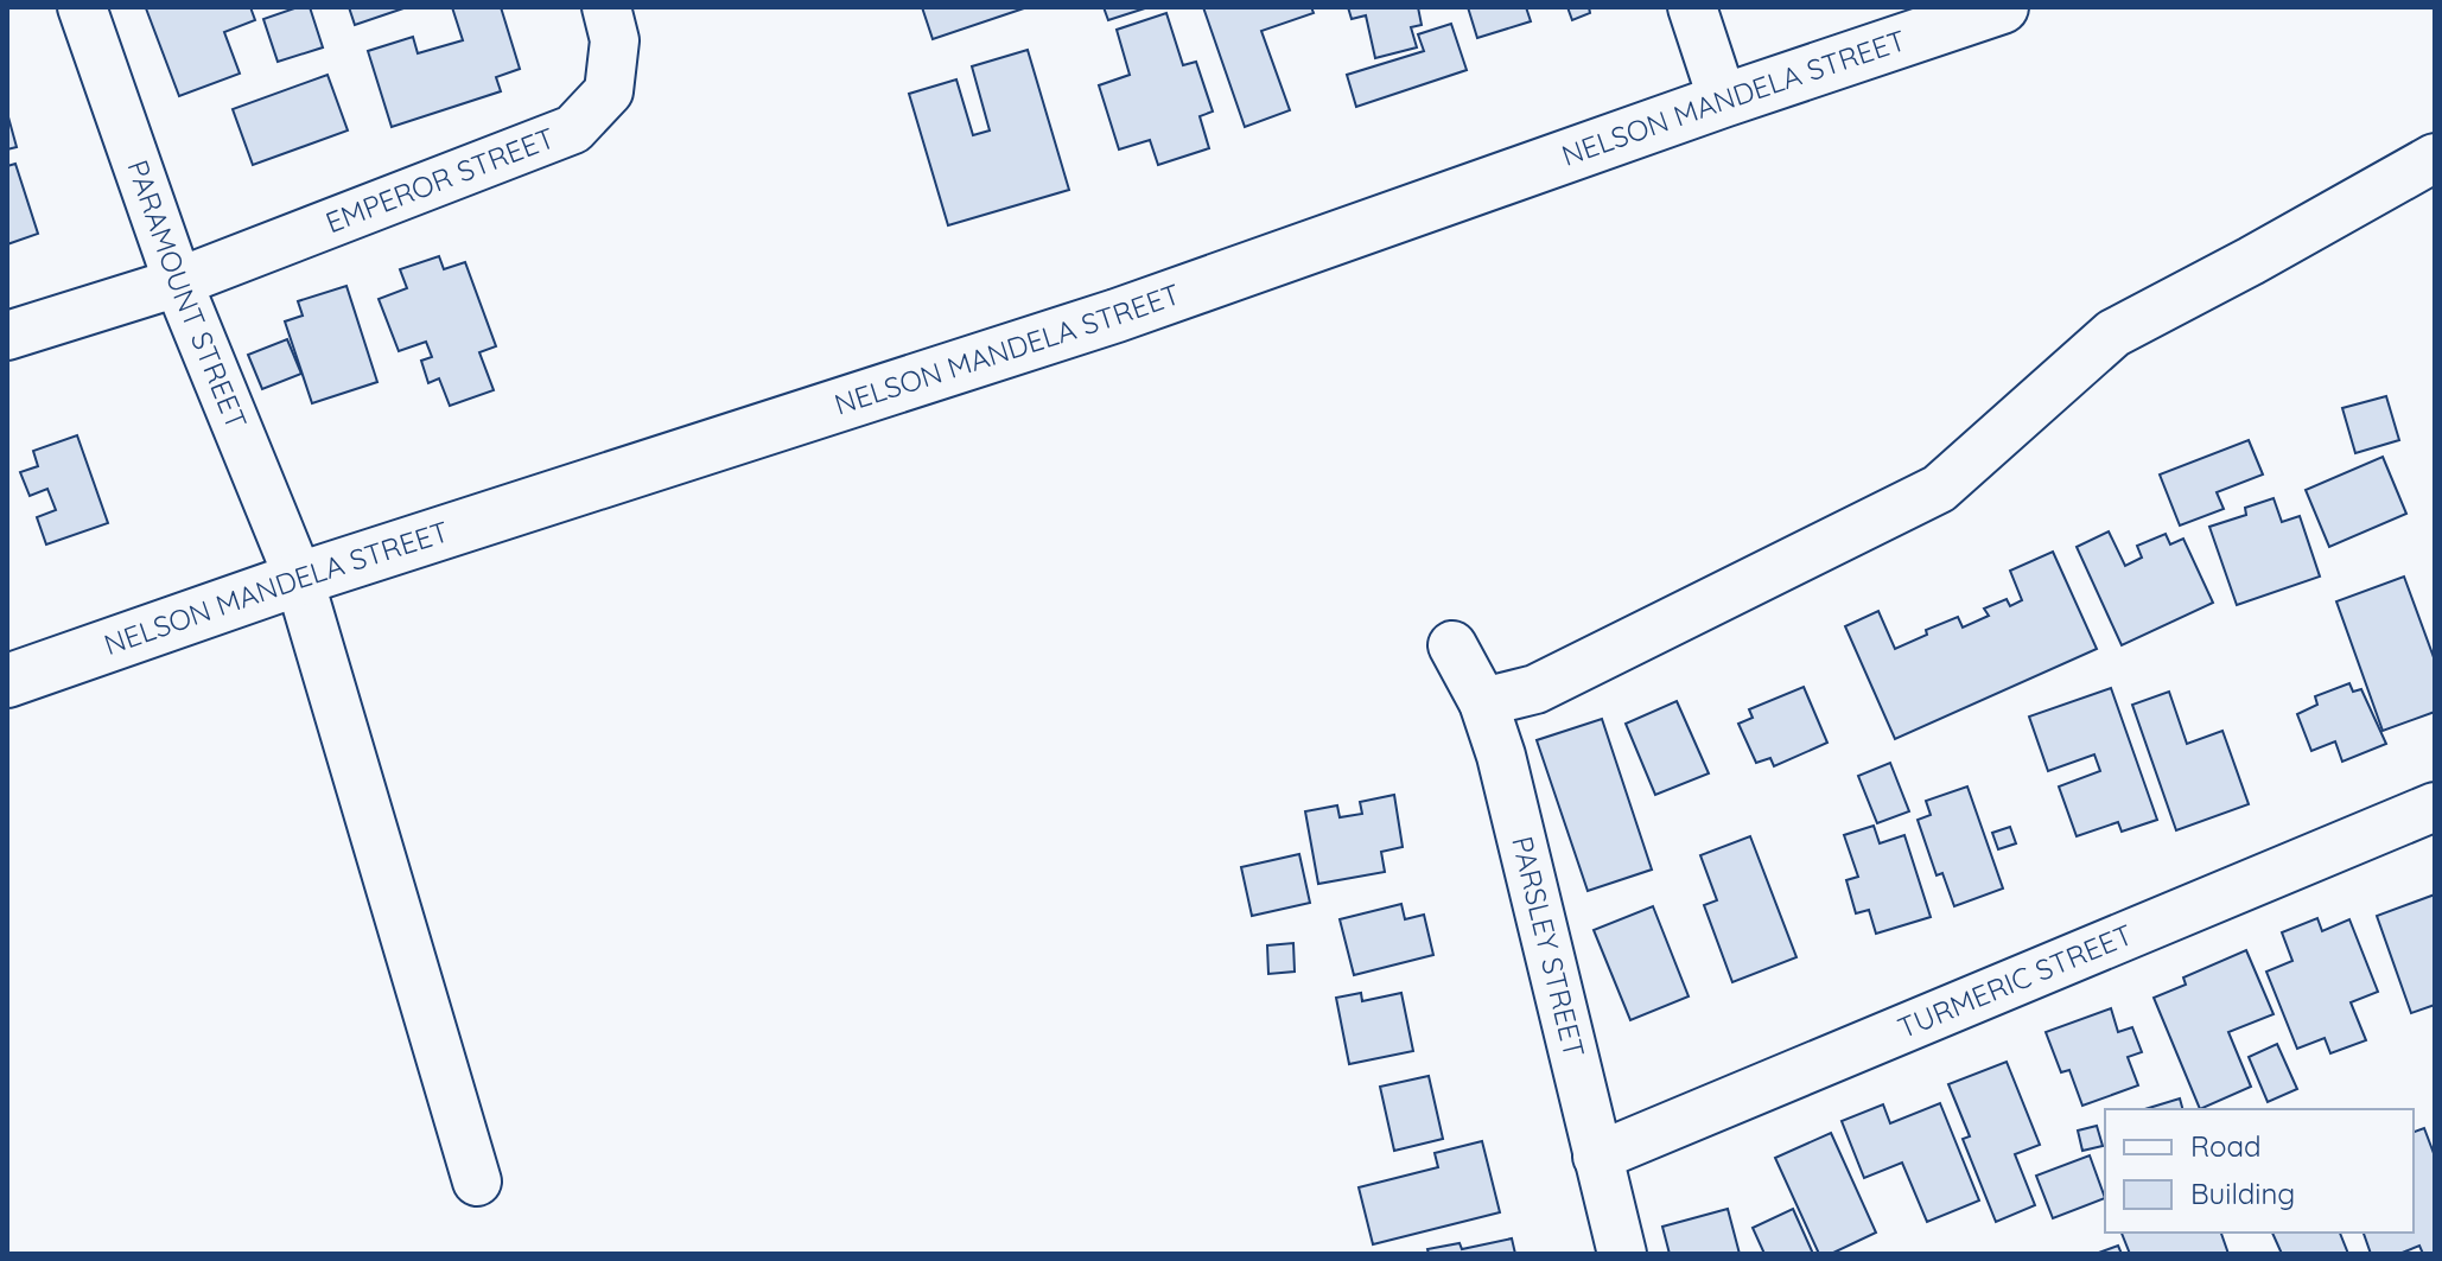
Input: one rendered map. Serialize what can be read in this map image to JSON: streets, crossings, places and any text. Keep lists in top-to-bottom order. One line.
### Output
{"streets":{"street":["NELSON MANDELA STREET","EMPEROR STREET","PARAMOUNT STREET","PARSLEY STREET","TURMERIC STREET"]},"crossings":[["NELSON MANDELA STREET","PARAMOUNT STREET"],["EMPEROR STREET","PARAMOUNT STREET"],["PARSLEY STREET","TURMERIC STREET"]],"legend":["Road","Building"]}
